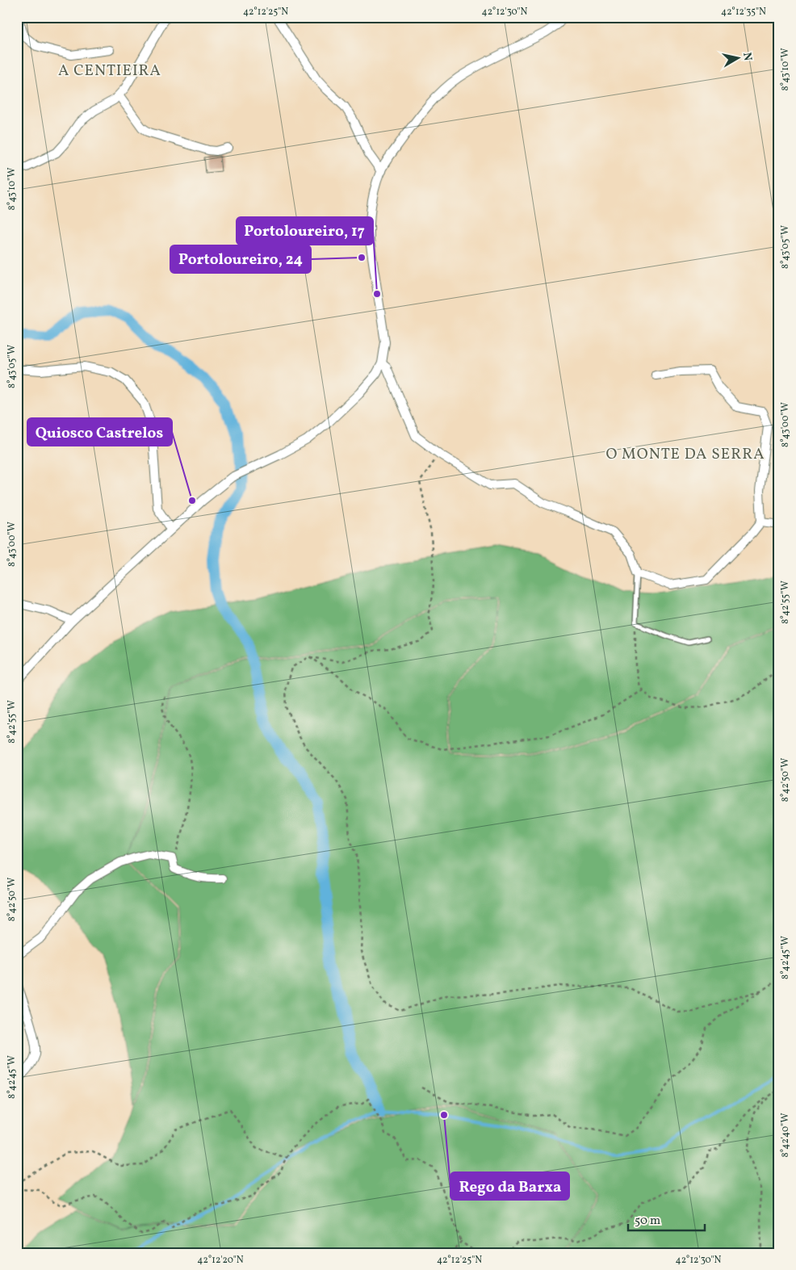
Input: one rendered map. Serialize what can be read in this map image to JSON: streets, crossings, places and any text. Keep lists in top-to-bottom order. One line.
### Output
{"districts":["A CENTIEIRA","O MONTE DA SERRA"],"places":["Portoloureiro, 24","Portoloureiro, 17","Quiosco Castrelos","Rego da Barxa"],"scale_bar":"50 m","north":"right","coordinates":["42°12'25\"N","42°12'30\"N","42°12'35\"N","8°43'10\"W","8°43'05\"W","8°43'00\"W","8°42'55\"W","8°42'50\"W","8°42'45\"W","8°42'40\"W","42°12'20\"N"]}
